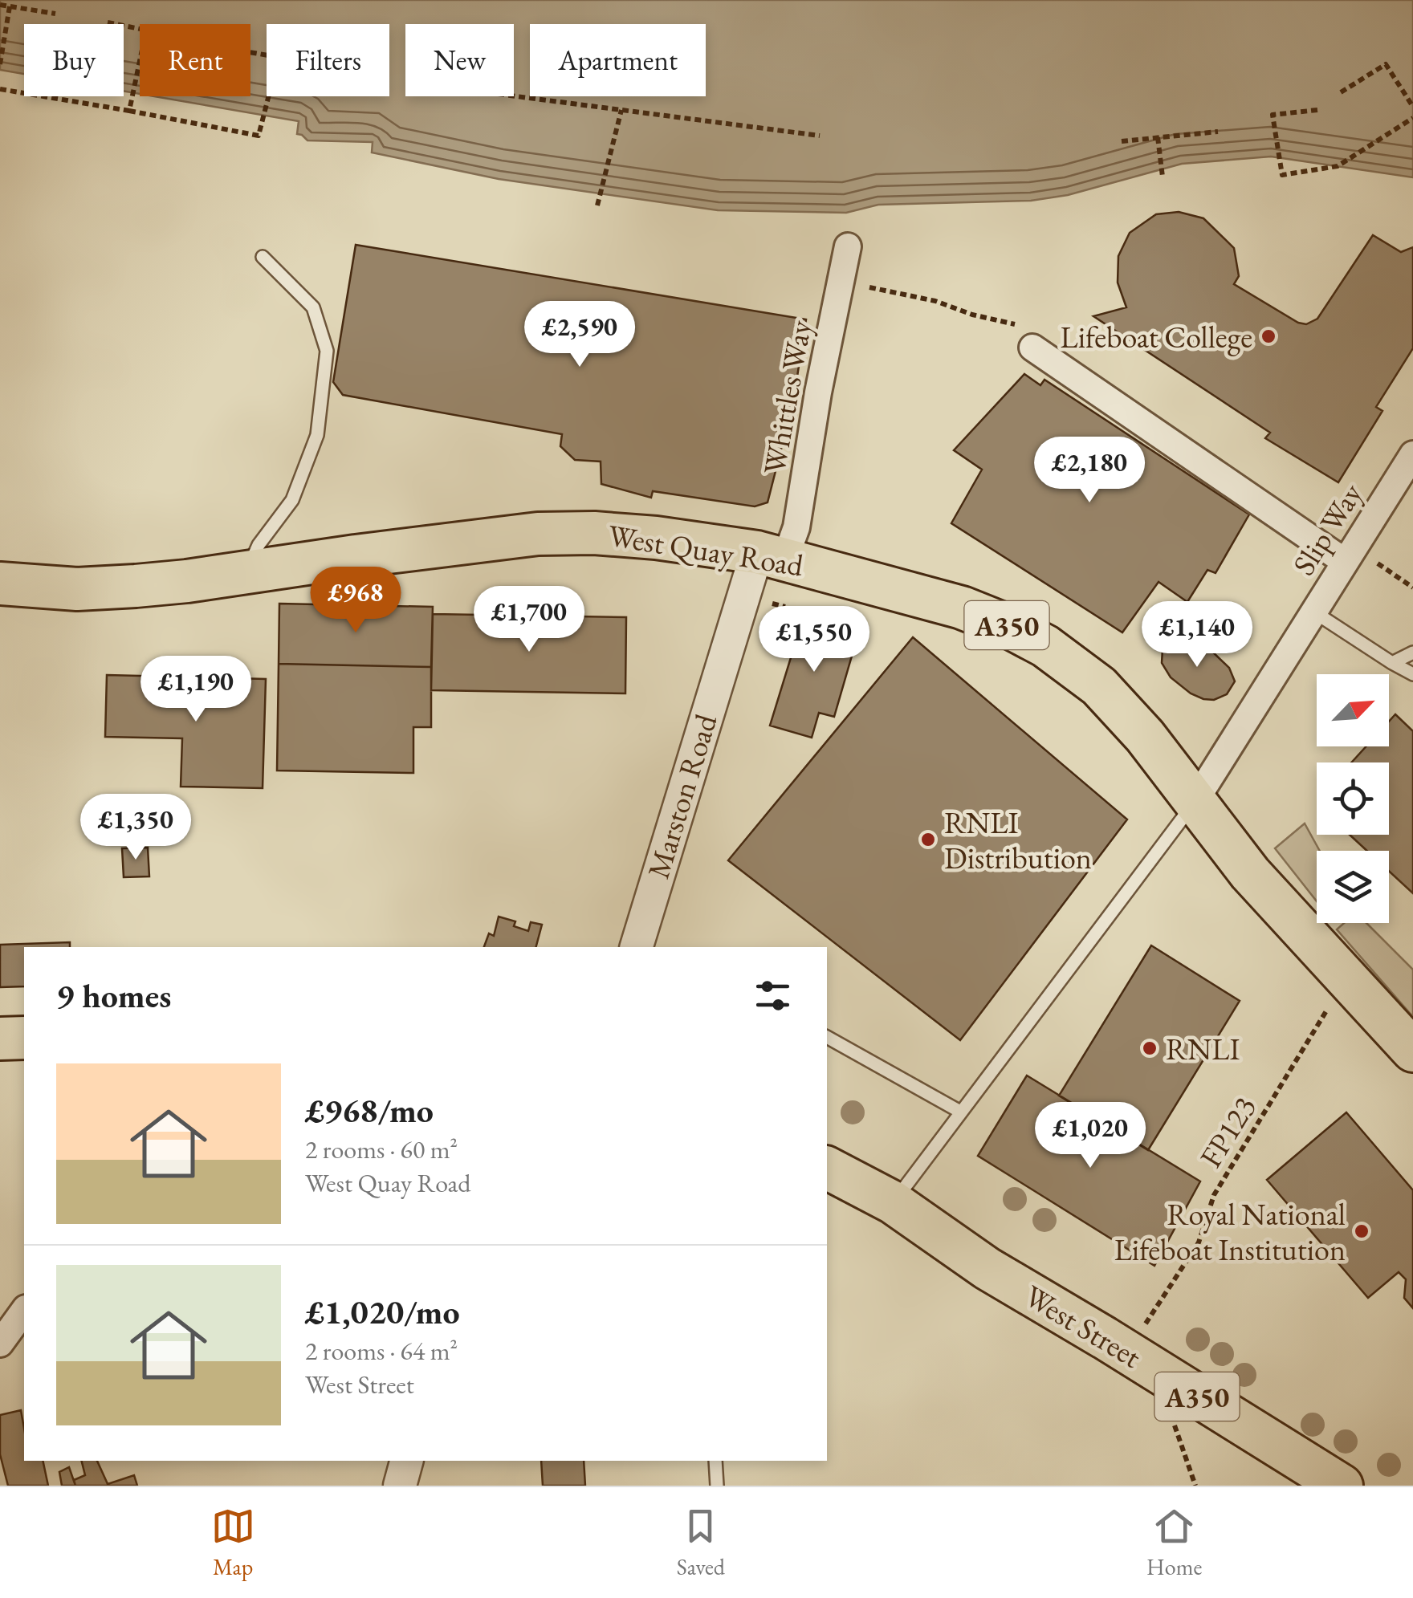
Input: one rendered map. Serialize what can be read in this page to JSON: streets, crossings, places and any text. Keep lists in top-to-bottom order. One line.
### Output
{"streets":{"highway":["West Quay Road","A350","West Street"],"street":["Whittles Way","Slip Way","Marston Road"],"path":["FP123"]},"crossings":[["Whittles Way","West Quay Road"],["Whittles Way","Marston Road"],["Slip Way","West Quay Road"],["West Quay Road","Marston Road"],["West Quay Road","FP123"],["FP123","West Street"]],"places":["Lifeboat College","RNLI Distribution","RNLI","Royal National Lifeboat Institution"],"north":"top right","page":{"chip":["Buy","Rent","Filters","New","Apartment"],"price":["£2,590","£2,180","£968","£1,700","£1,140","£1,550","£1,190","£1,350","£1,020"],"heading":"9 homes","list":[{"name":"£968/mo","note":"2 rooms · 60 m² · West Quay Road"},{"name":"£1,020/mo","note":"2 rooms · 64 m² · West Street"}],"tabs":["Map","Saved","Home"]}}
